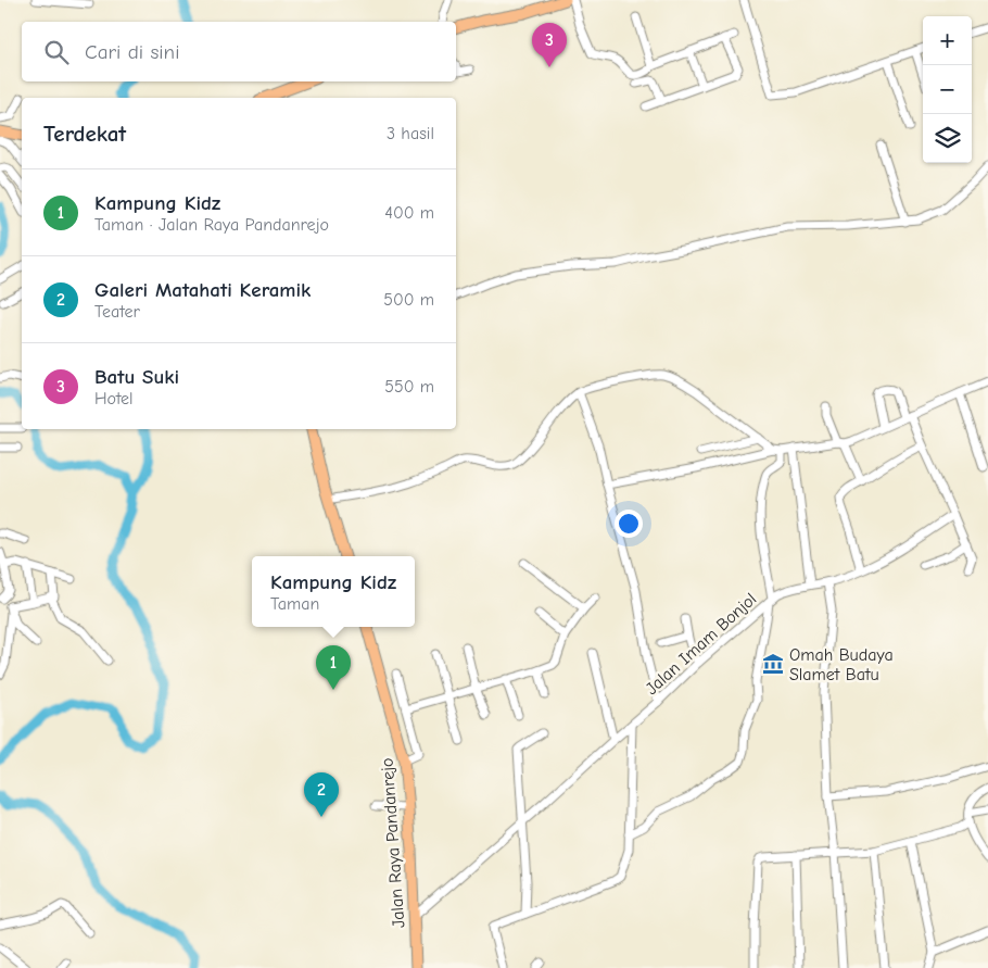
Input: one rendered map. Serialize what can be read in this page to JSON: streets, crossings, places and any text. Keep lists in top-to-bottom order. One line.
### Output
{"streets":{"main road":["Jalan Raya Pandanrejo"],"street":["Jalan Imam Bonjol"]},"crossings":[["Jalan Imam Bonjol","Jalan Raya Pandanrejo"]],"places":{"museum":["Omah Budaya Slamet Batu"]},"page":{"map_buttons":["+","−"],"search":"Cari di sini","pins":["3","1","2"],"heading":["Terdekat","3 hasil"],"list":[{"mark":"1","name":"Kampung Kidz","note":"Taman · Jalan Raya Pandanrejo","value":"400 m"},{"mark":"2","name":"Galeri Matahati Keramik","note":"Teater","value":"500 m"},{"mark":"3","name":"Batu Suki","note":"Hotel","value":"550 m"}],"popup":["Kampung Kidz","Taman"]}}
